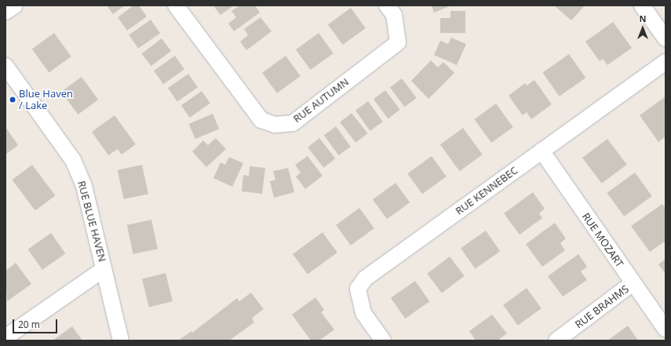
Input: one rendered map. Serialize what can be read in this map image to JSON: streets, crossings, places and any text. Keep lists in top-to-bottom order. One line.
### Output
{"streets":{"street":["RUE AUTUMN","RUE KENNEBEC","RUE BLUE HAVEN","RUE MOZART","RUE BRAHMS"]},"crossings":[["RUE KENNEBEC","RUE MOZART"],["RUE MOZART","RUE BRAHMS"]],"places":["Blue Haven / Lake"],"scale_bar":"20 m","north":"top"}
